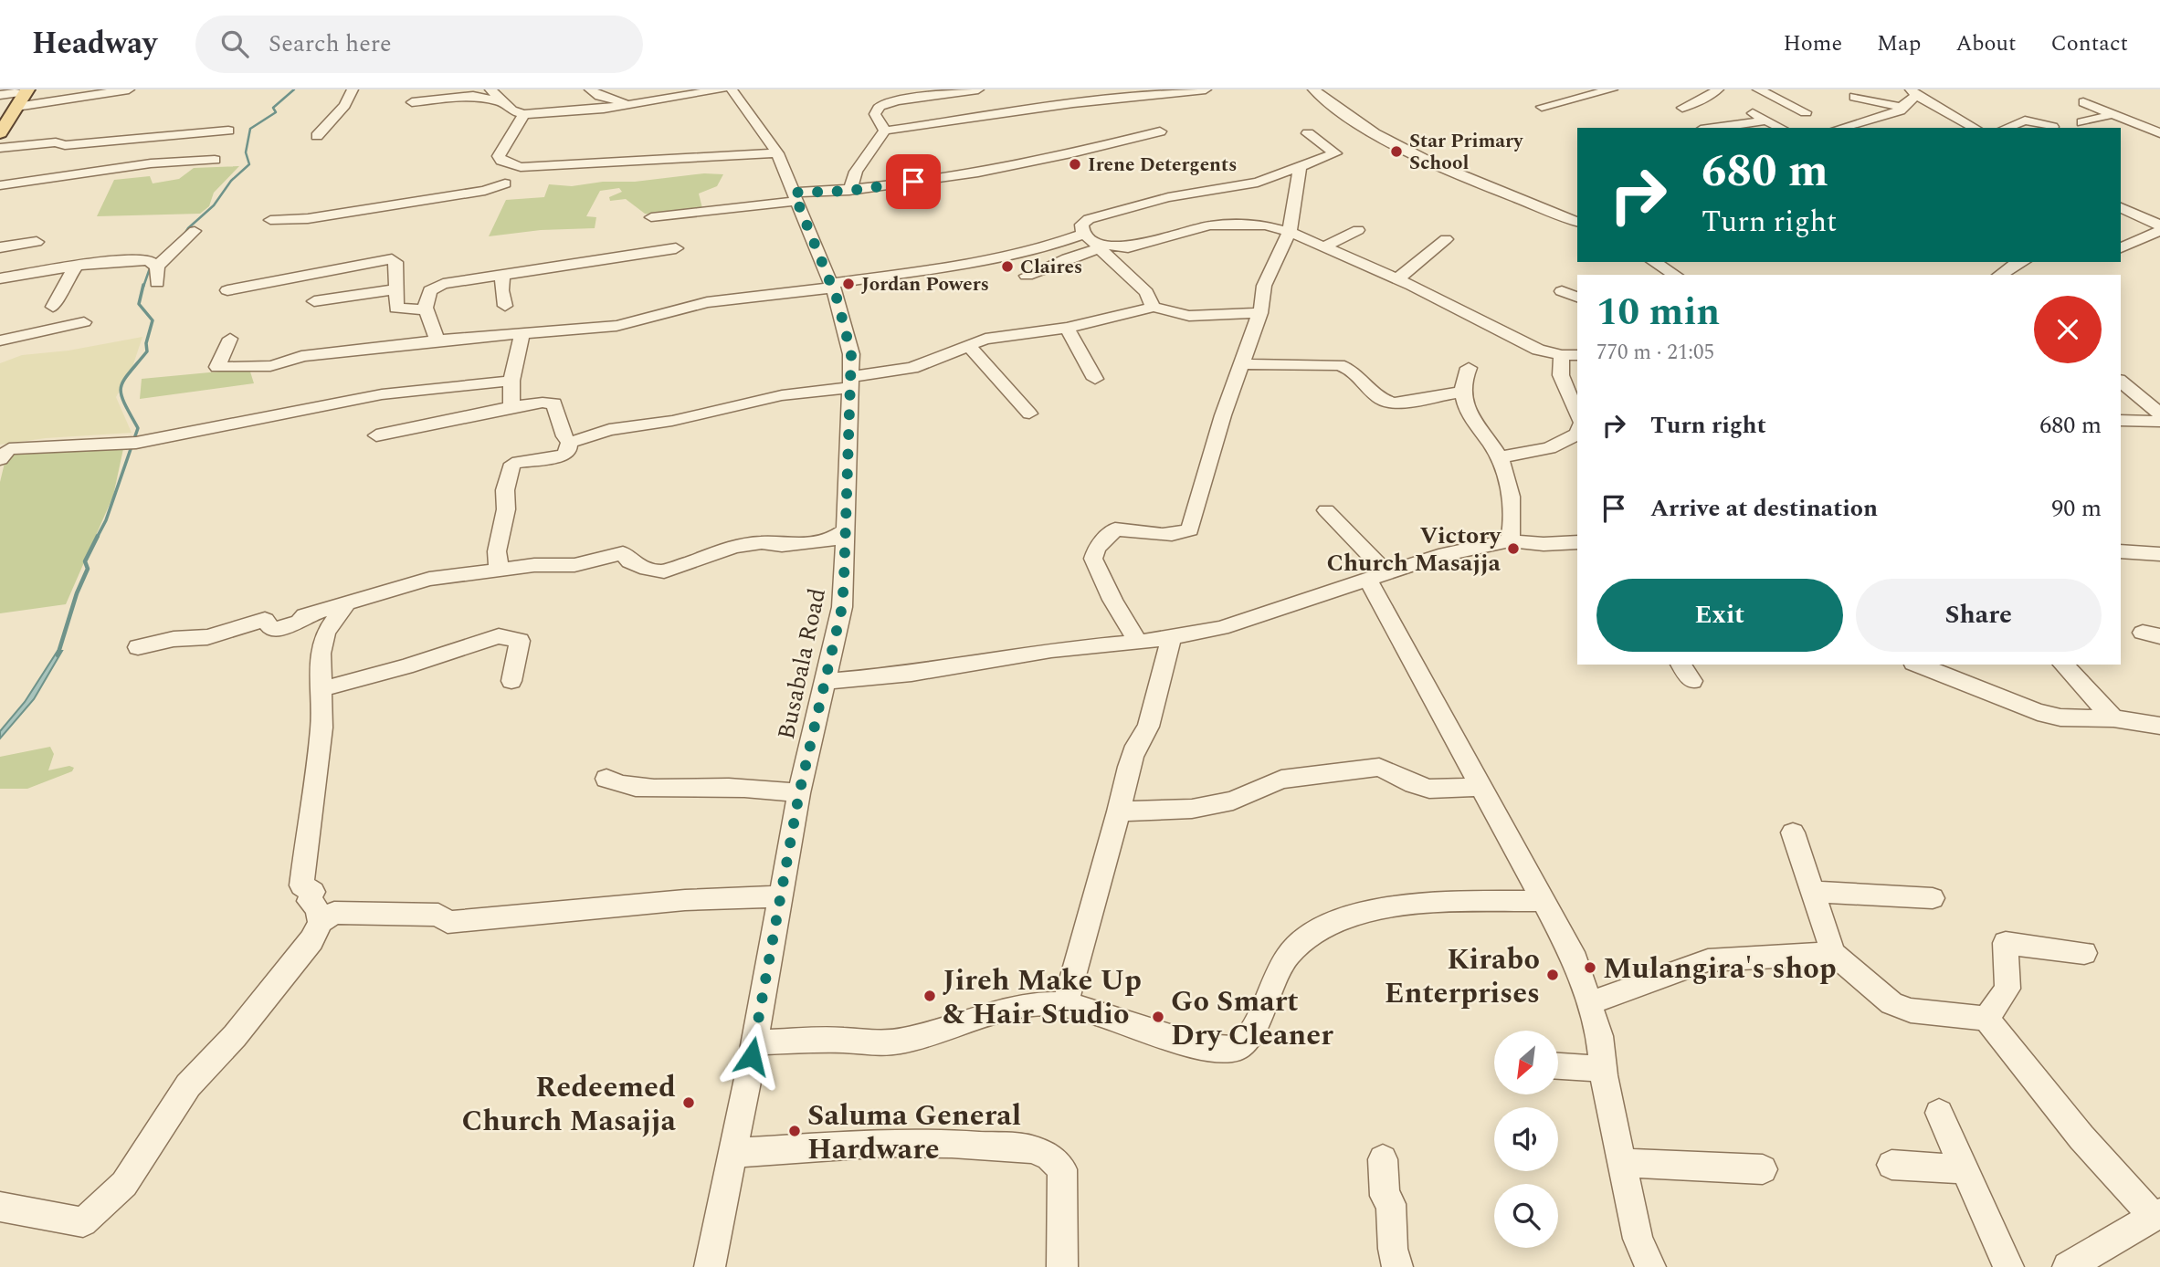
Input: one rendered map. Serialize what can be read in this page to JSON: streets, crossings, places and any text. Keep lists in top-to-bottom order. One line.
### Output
{"streets":{"street":["Busabala Road"]},"places":["Star Primary School","Irene Detergents","Claires","Jordan Powers","Victory Church Masajja","Mulangira's shop","Kirabo Enterprises","Jireh Make Up & Hair Studio","Go Smart Dry Cleaner","Redeemed Church Masajja","Saluma General Hardware"],"north":"bottom left","page":{"header":"Headway","search":"Search here","nav":["Home","Map","About","Contact"],"turn":["680 m","Turn right"],"heading":["10 min","770 m · 21:05"],"list":[{"name":"Turn right","value":"680 m"},{"name":"Arrive at destination","value":"90 m"}],"buttons":["Exit","Share"]}}
